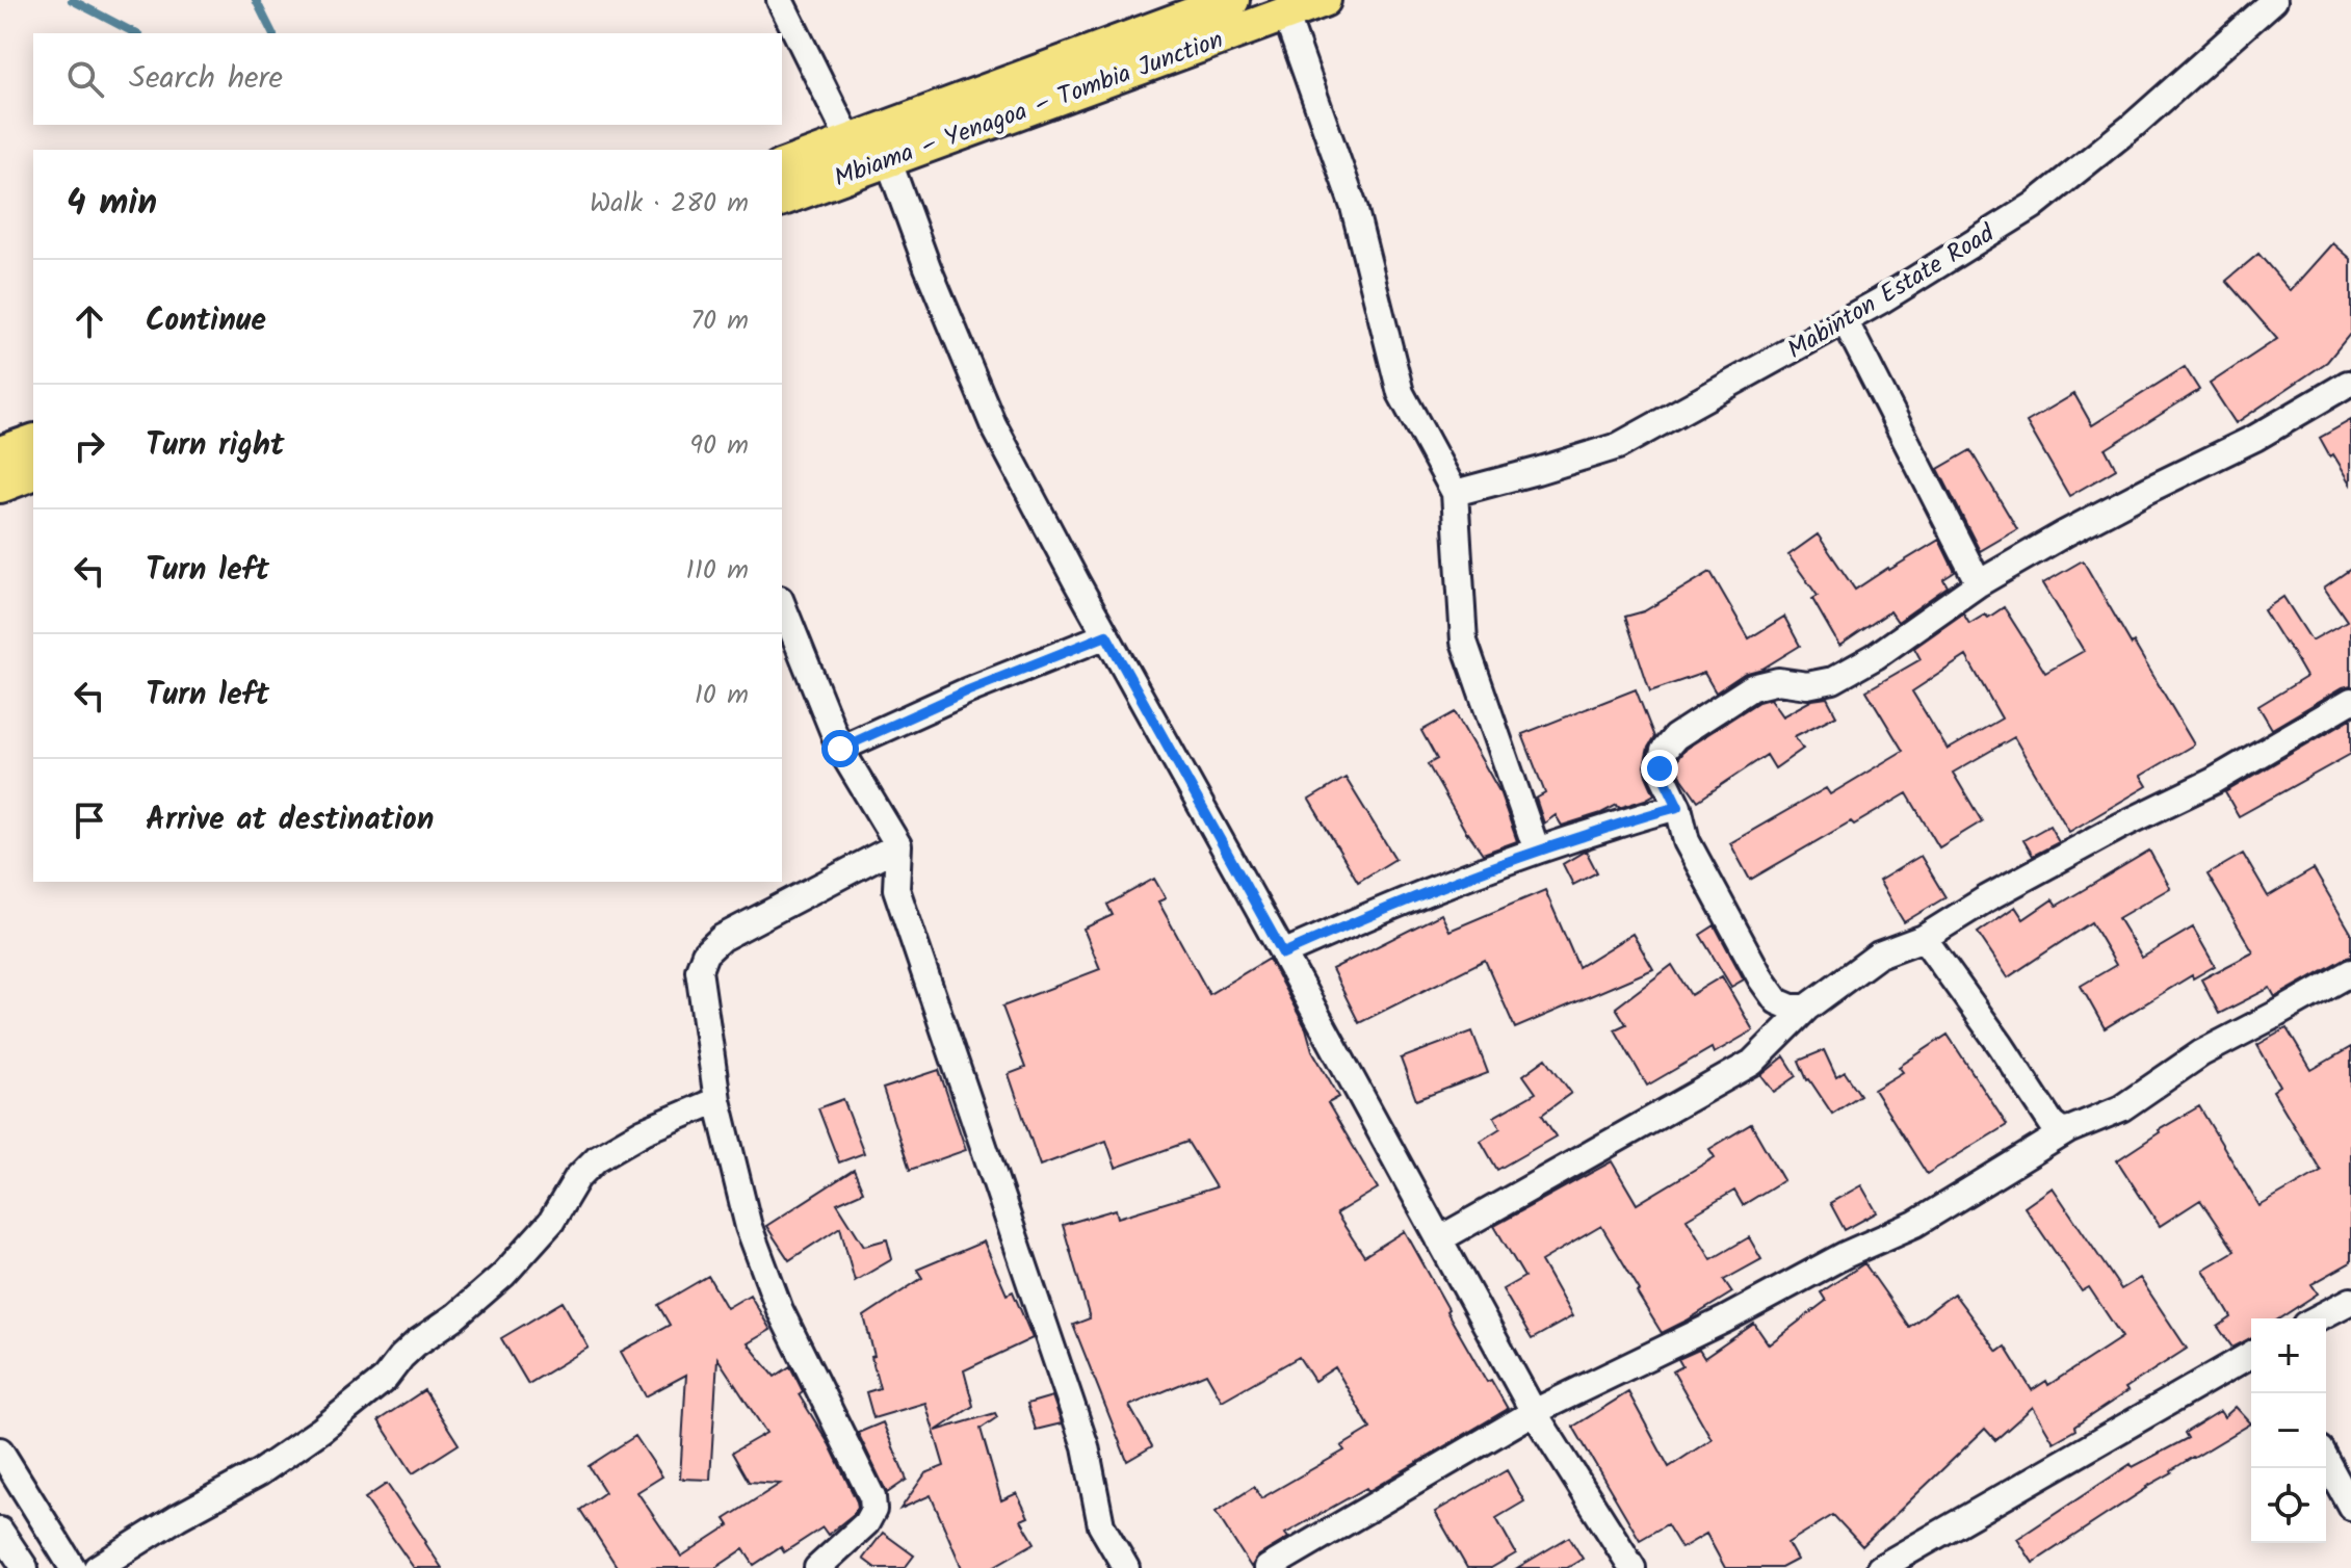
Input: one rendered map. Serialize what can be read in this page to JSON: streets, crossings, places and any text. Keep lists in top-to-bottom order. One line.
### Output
{"streets":{"main road":["Mbiama – Yenagoa – Tombia Junction"],"street":["Mabinton Estate Road"]},"page":{"search":"Search here","heading":["4 min","Walk · 280 m"],"list":[["Continue","70 m"],["Turn right","90 m"],["Turn left","110 m"],["Turn left","10 m"],"Arrive at destination"],"map_buttons":["+","−"]}}
